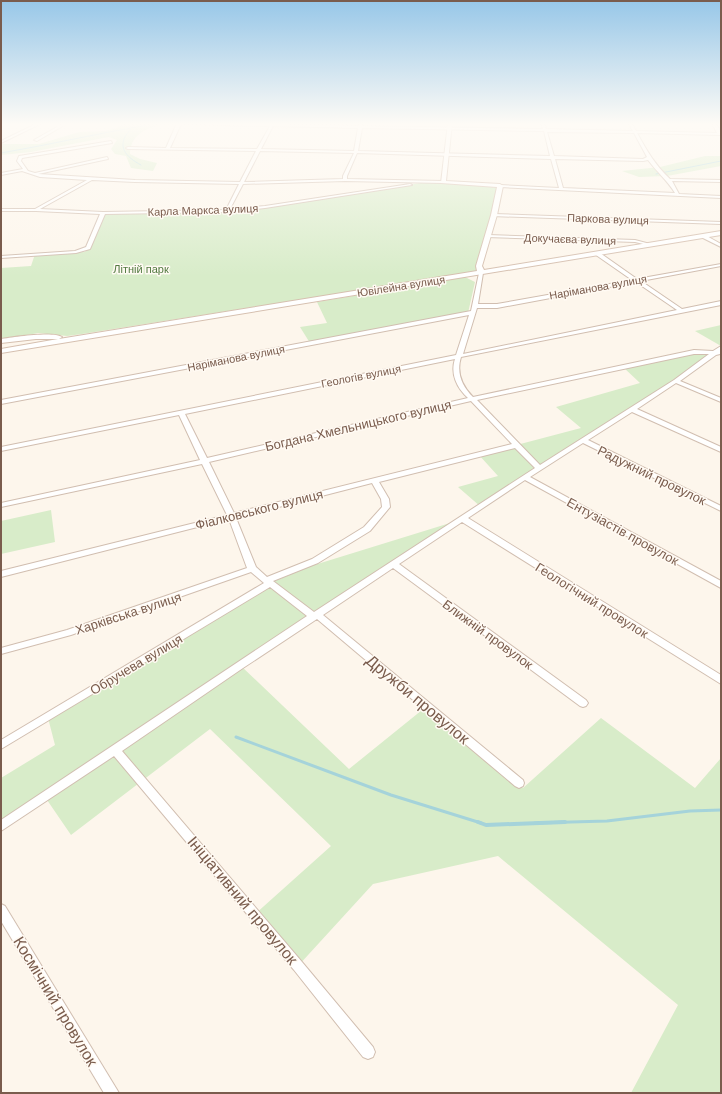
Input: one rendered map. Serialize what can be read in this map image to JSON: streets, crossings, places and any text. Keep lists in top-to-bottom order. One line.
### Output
{"streets":{"street":["Карла Маркса вулиця","Паркова вулиця","Докучаєва вулиця","Ювілейна вулиця","Наріманова вулиця","Геологів вулиця","Богдана Хмельницького вулиця","Радужний провулок","Фіалковського вулиця","Ентузіастів провулок","Геологічний провулок","Харківська вулиця","Ближній провулок","Обручева вулиця","Дружби провулок","Ініціативний провулок","Космічний провулок"]},"crossings":[["Докучаєва вулиця","Ювілейна вулиця"],["Харківська вулиця","Дружби провулок"],["Обручева вулиця","Дружби провулок"]],"parks":["Літній парк"]}
